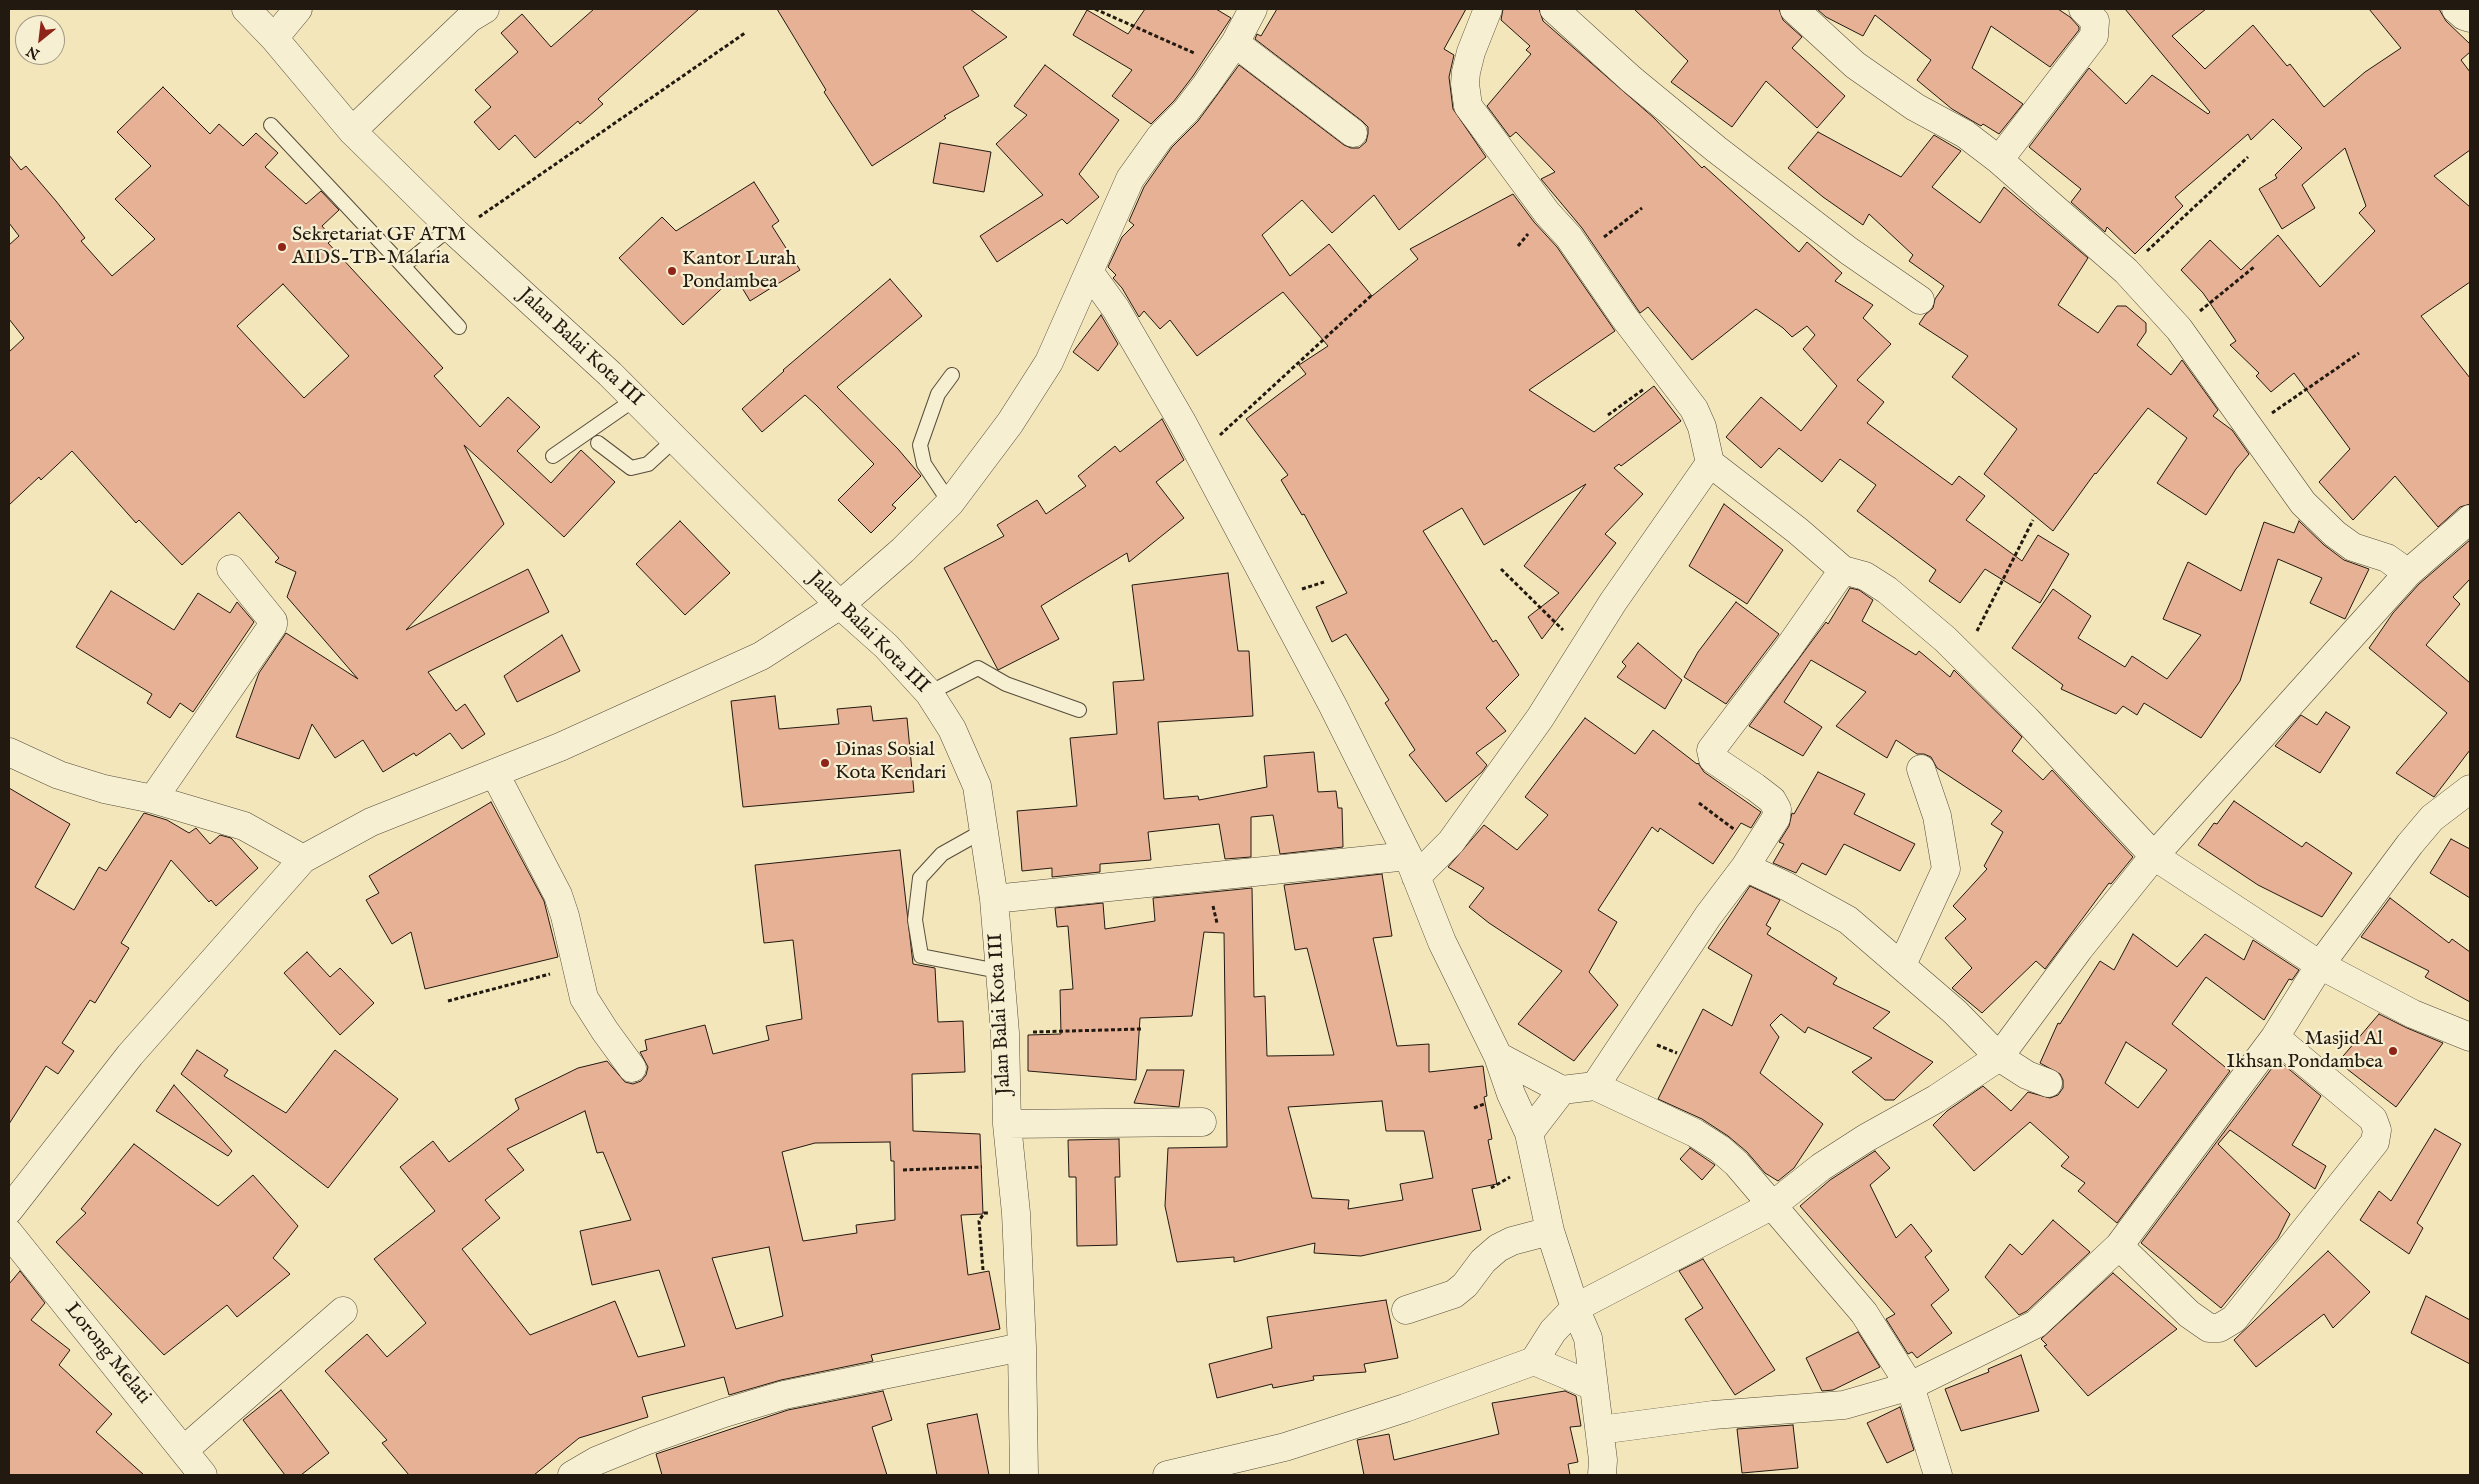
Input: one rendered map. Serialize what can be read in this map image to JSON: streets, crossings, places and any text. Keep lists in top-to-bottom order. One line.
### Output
{"streets":{"street":["Jalan Balai Kota III","Lorong Melati"]},"places":["Sekretariat GF ATM AIDS-TB-Malaria","Kantor Lurah Pondambea","Dinas Sosial Kota Kendari","Masjid Al Ikhsan Pondambea"],"north":"bottom left"}
